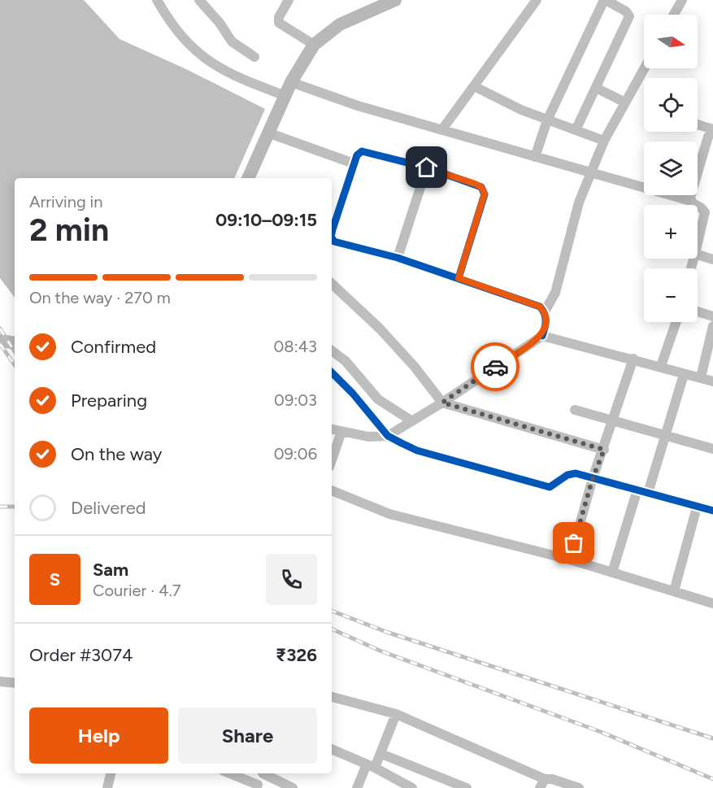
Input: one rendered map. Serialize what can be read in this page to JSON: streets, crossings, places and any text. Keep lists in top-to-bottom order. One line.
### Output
{"north":"right","page":{"map_buttons":["+","−"],"heading":["2 min","Arriving in","09:10–09:15"],"panel":["Sam","Courier · 4.7","Order #3074","₹326"],"bar":"On the way · 270 m","list":[["Confirmed","08:43"],["Preparing","09:03"],["On the way","09:06"],"Delivered"],"round":"S","buttons":["Help","Share"]}}
